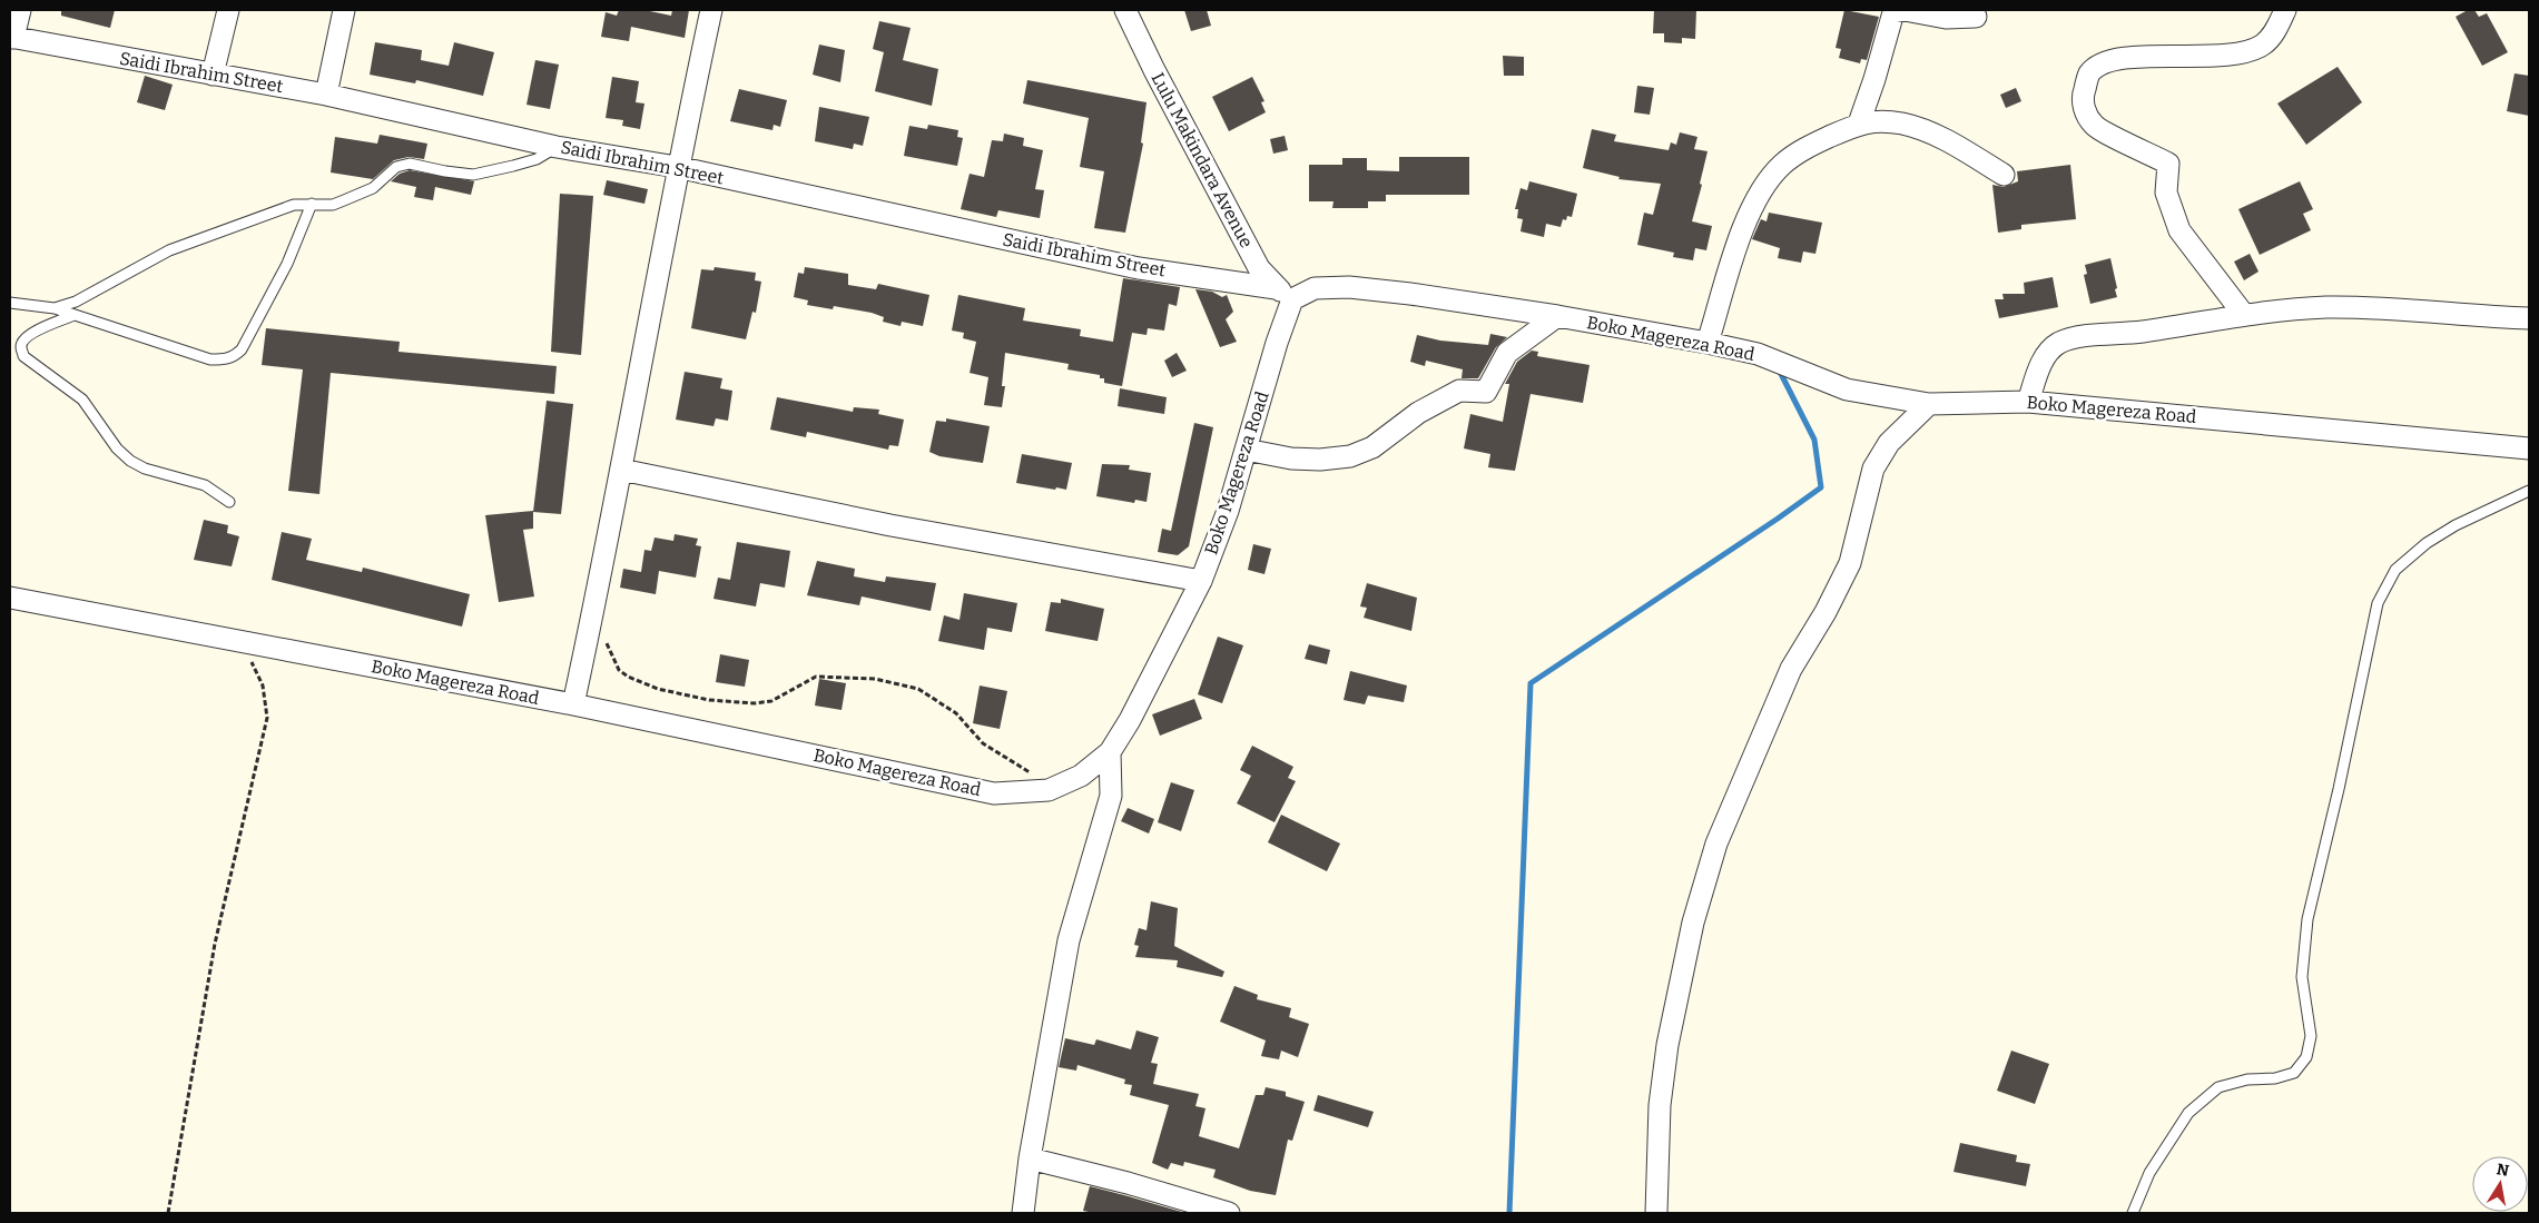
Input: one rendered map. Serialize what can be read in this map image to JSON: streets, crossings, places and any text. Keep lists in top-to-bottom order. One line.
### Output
{"streets":{"street":["Saidi Ibrahim Street","Lulu Makindara Avenue","Boko Magereza Road"]},"crossings":[["Saidi Ibrahim Street","Lulu Makindara Avenue"],["Saidi Ibrahim Street","Boko Magereza Road"],["Lulu Makindara Avenue","Boko Magereza Road"]],"north":"top"}
